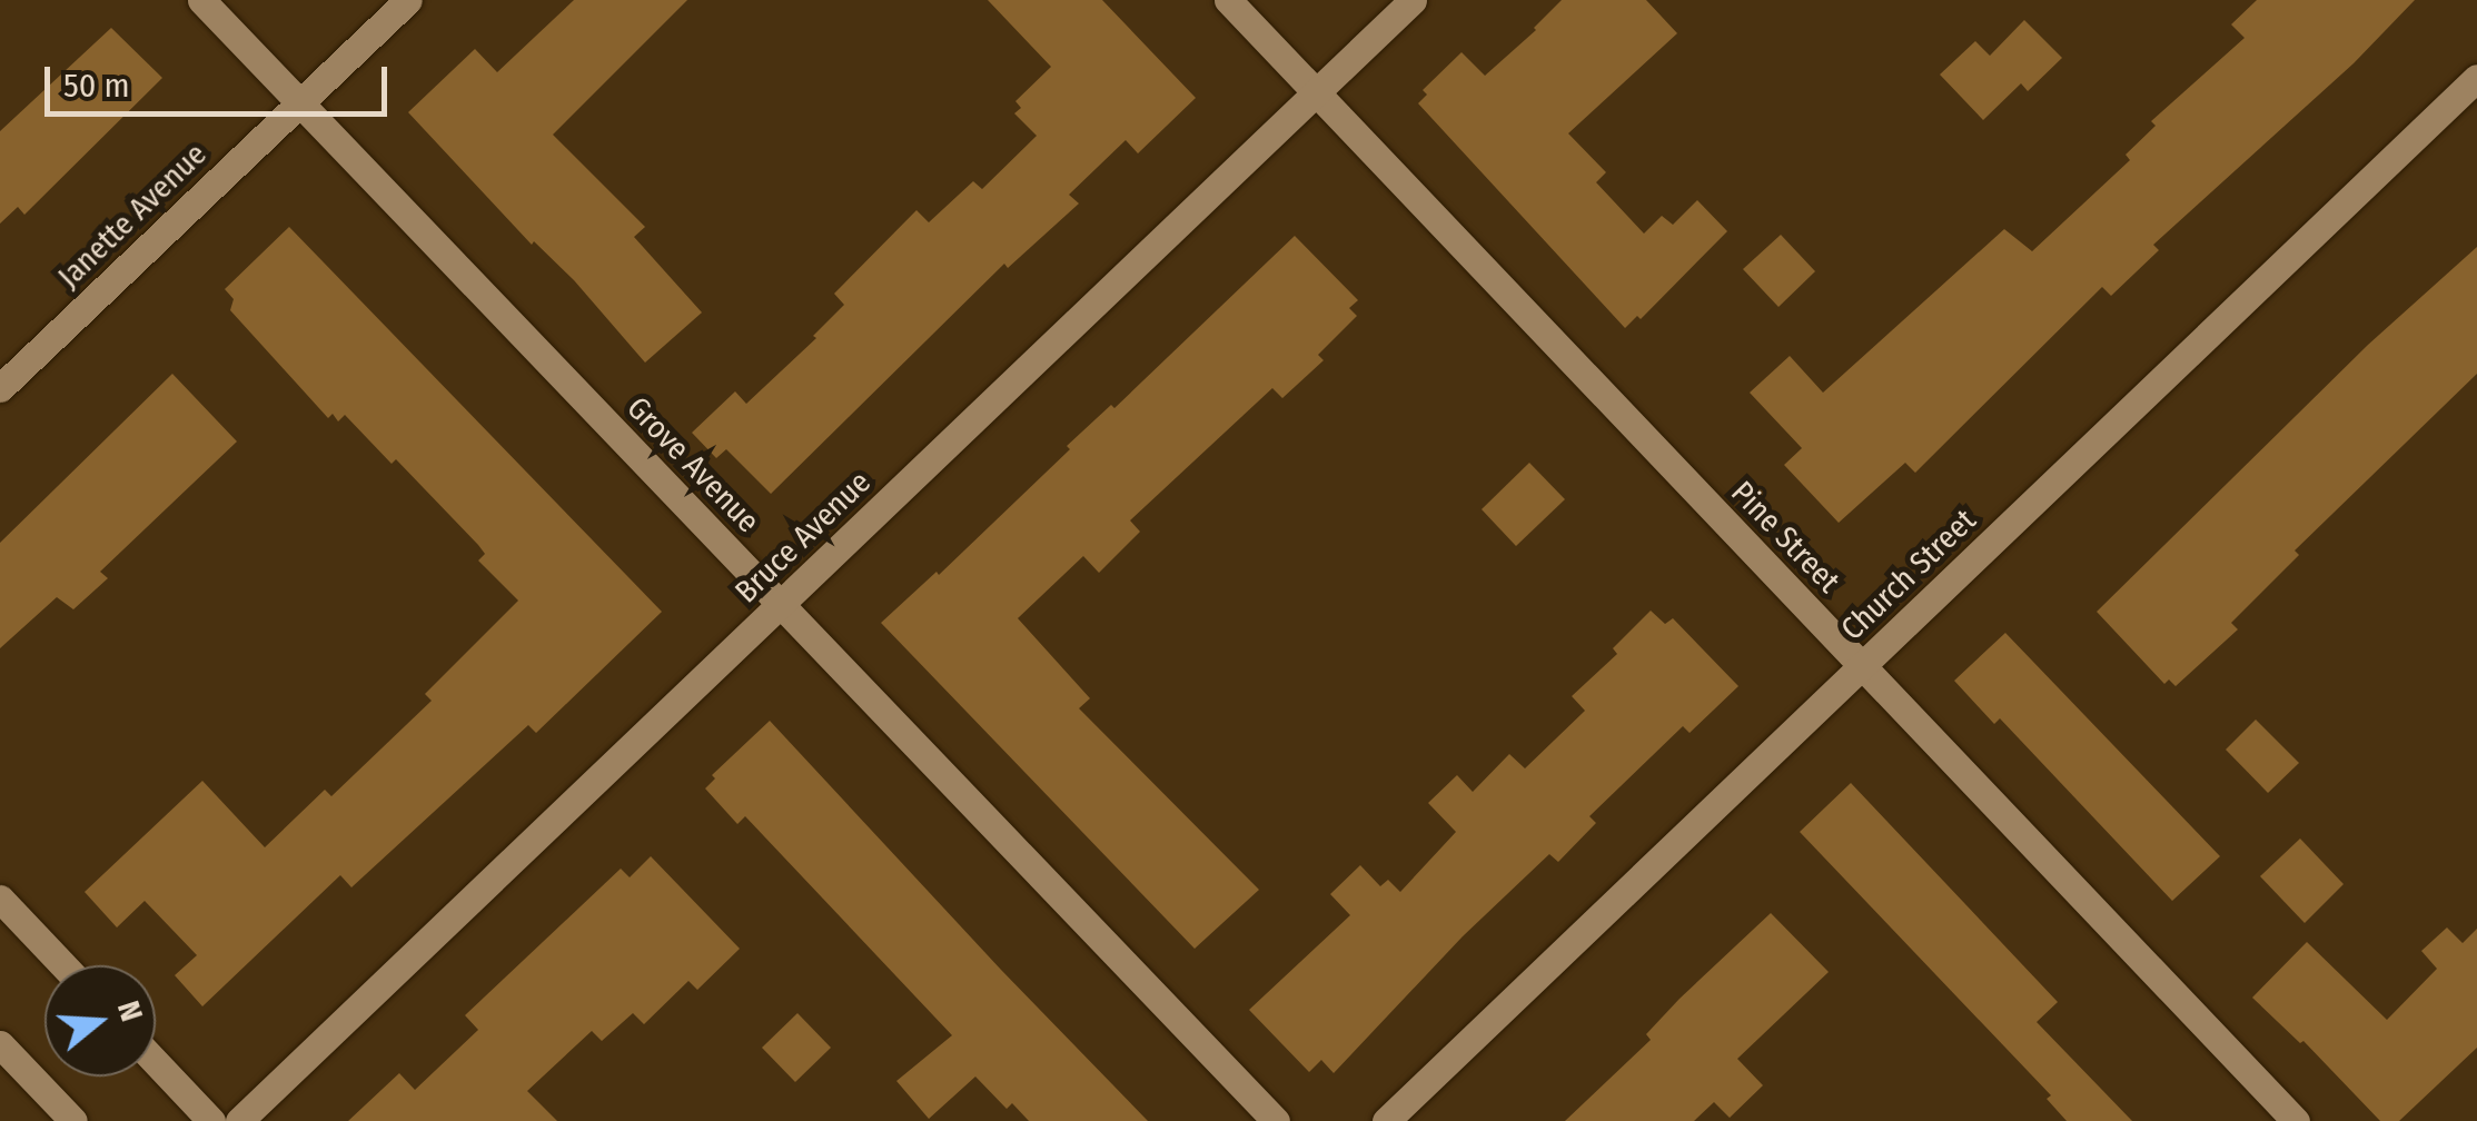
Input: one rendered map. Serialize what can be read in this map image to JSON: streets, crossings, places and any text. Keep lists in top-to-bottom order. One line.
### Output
{"streets":{"street":["Janette Avenue","Grove Avenue","Bruce Avenue","Pine Street","Church Street"]},"crossings":[["Janette Avenue","Grove Avenue"],["Grove Avenue","Bruce Avenue"],["Bruce Avenue","Pine Street"],["Pine Street","Church Street"]],"scale_bar":"50 m","north":"right"}
